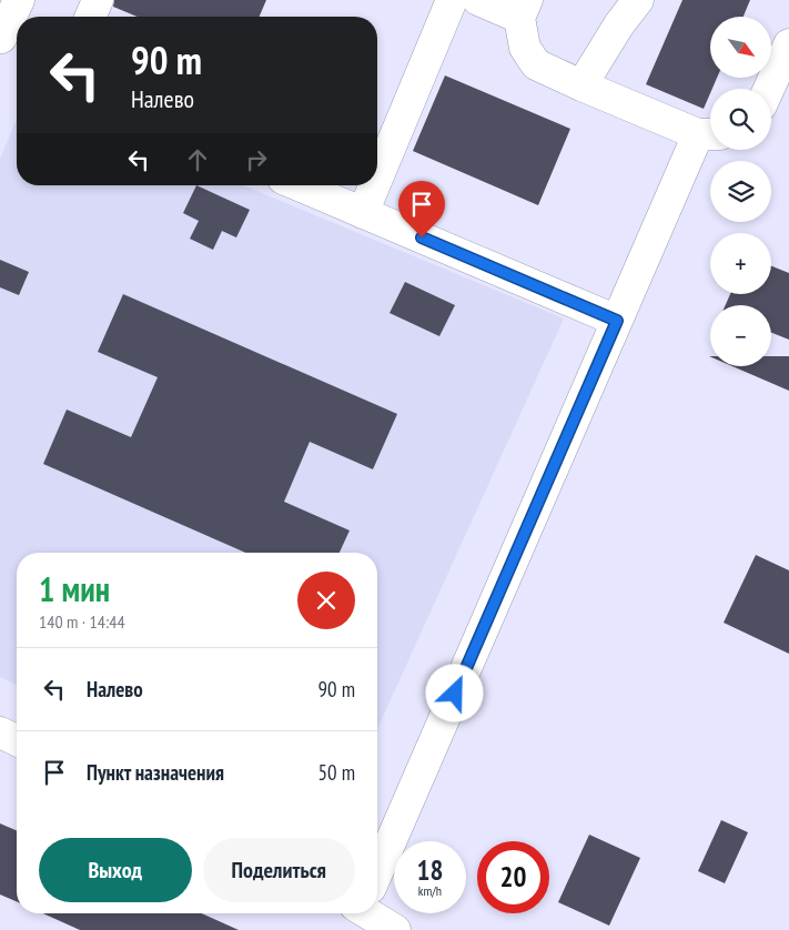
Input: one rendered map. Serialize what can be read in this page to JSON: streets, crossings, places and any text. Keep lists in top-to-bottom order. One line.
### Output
{"north":"bottom right","page":{"map_buttons":["+","−"],"turn":["90 m","Налево"],"heading":["1 мин","140 m · 14:44"],"list":[{"name":"Налево","value":"90 m"},{"name":"Пункт назначения","value":"50 m"}],"buttons":["Выход","Поделиться"],"speed":"18 km/h","limit":"20"}}
